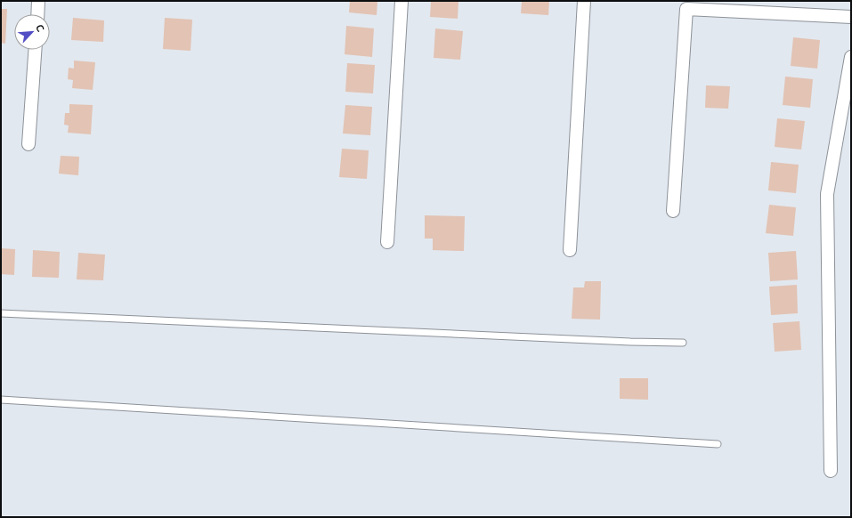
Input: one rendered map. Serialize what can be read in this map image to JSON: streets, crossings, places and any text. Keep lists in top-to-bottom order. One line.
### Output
{"north":"top right"}
